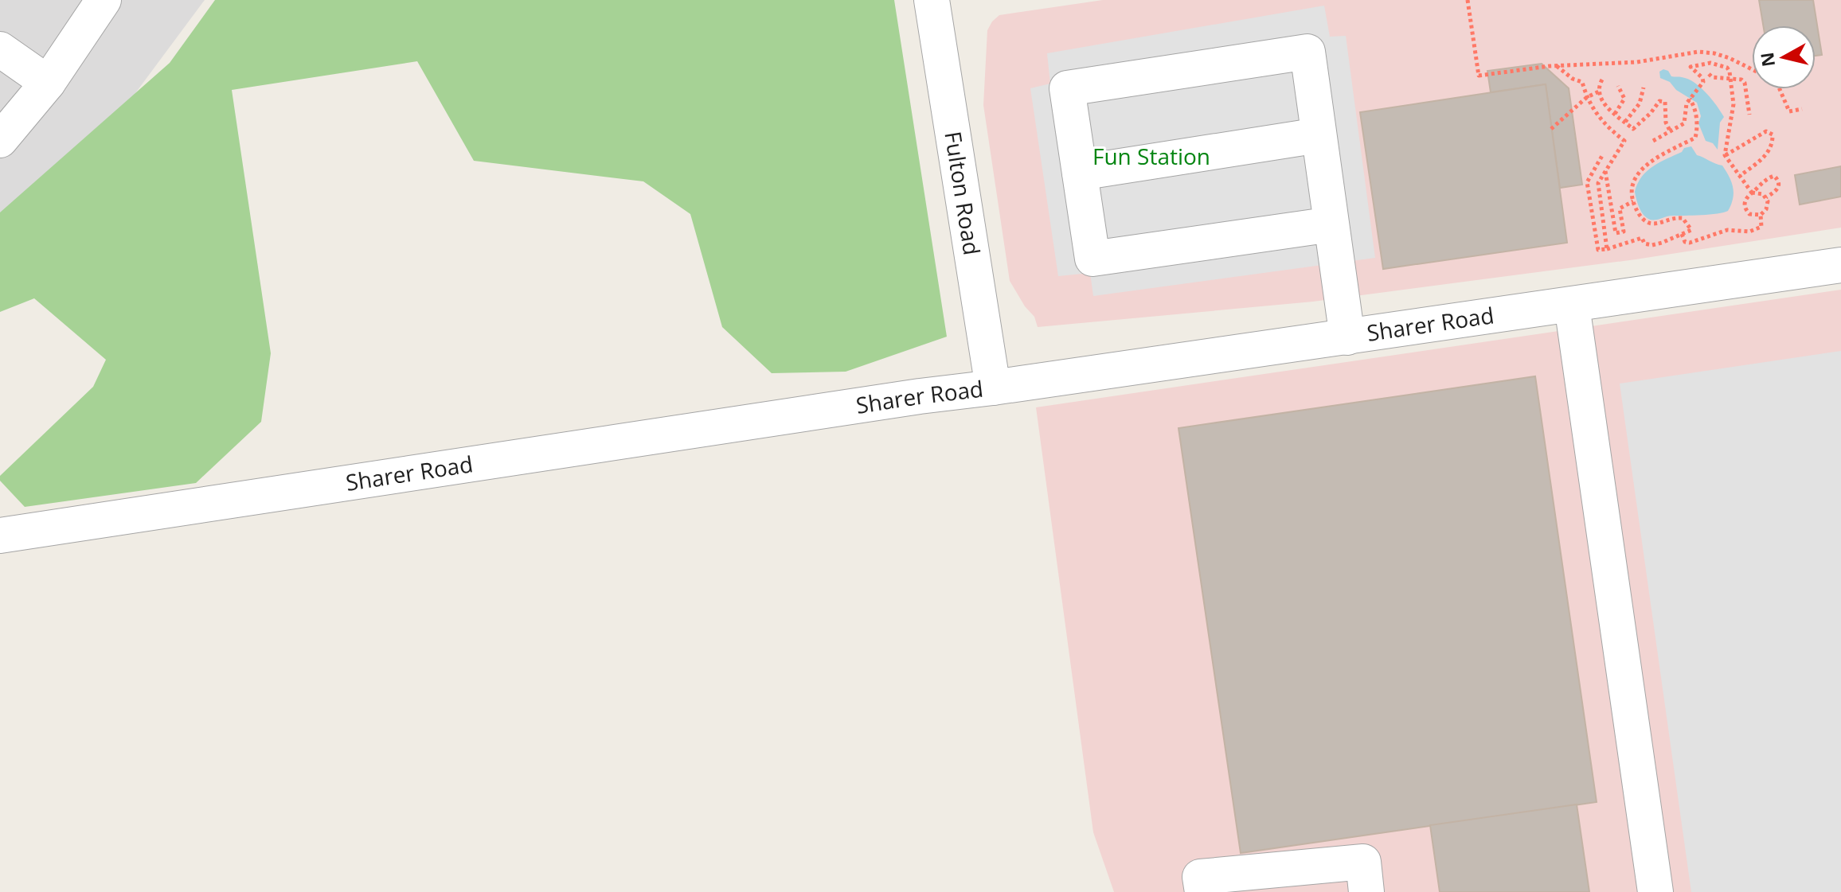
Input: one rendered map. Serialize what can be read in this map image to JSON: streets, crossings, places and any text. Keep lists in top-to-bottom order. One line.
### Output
{"streets":{"street":["Fulton Road","Sharer Road"]},"crossings":[["Fulton Road","Sharer Road"]],"parks":["Fun Station"],"north":"left"}
